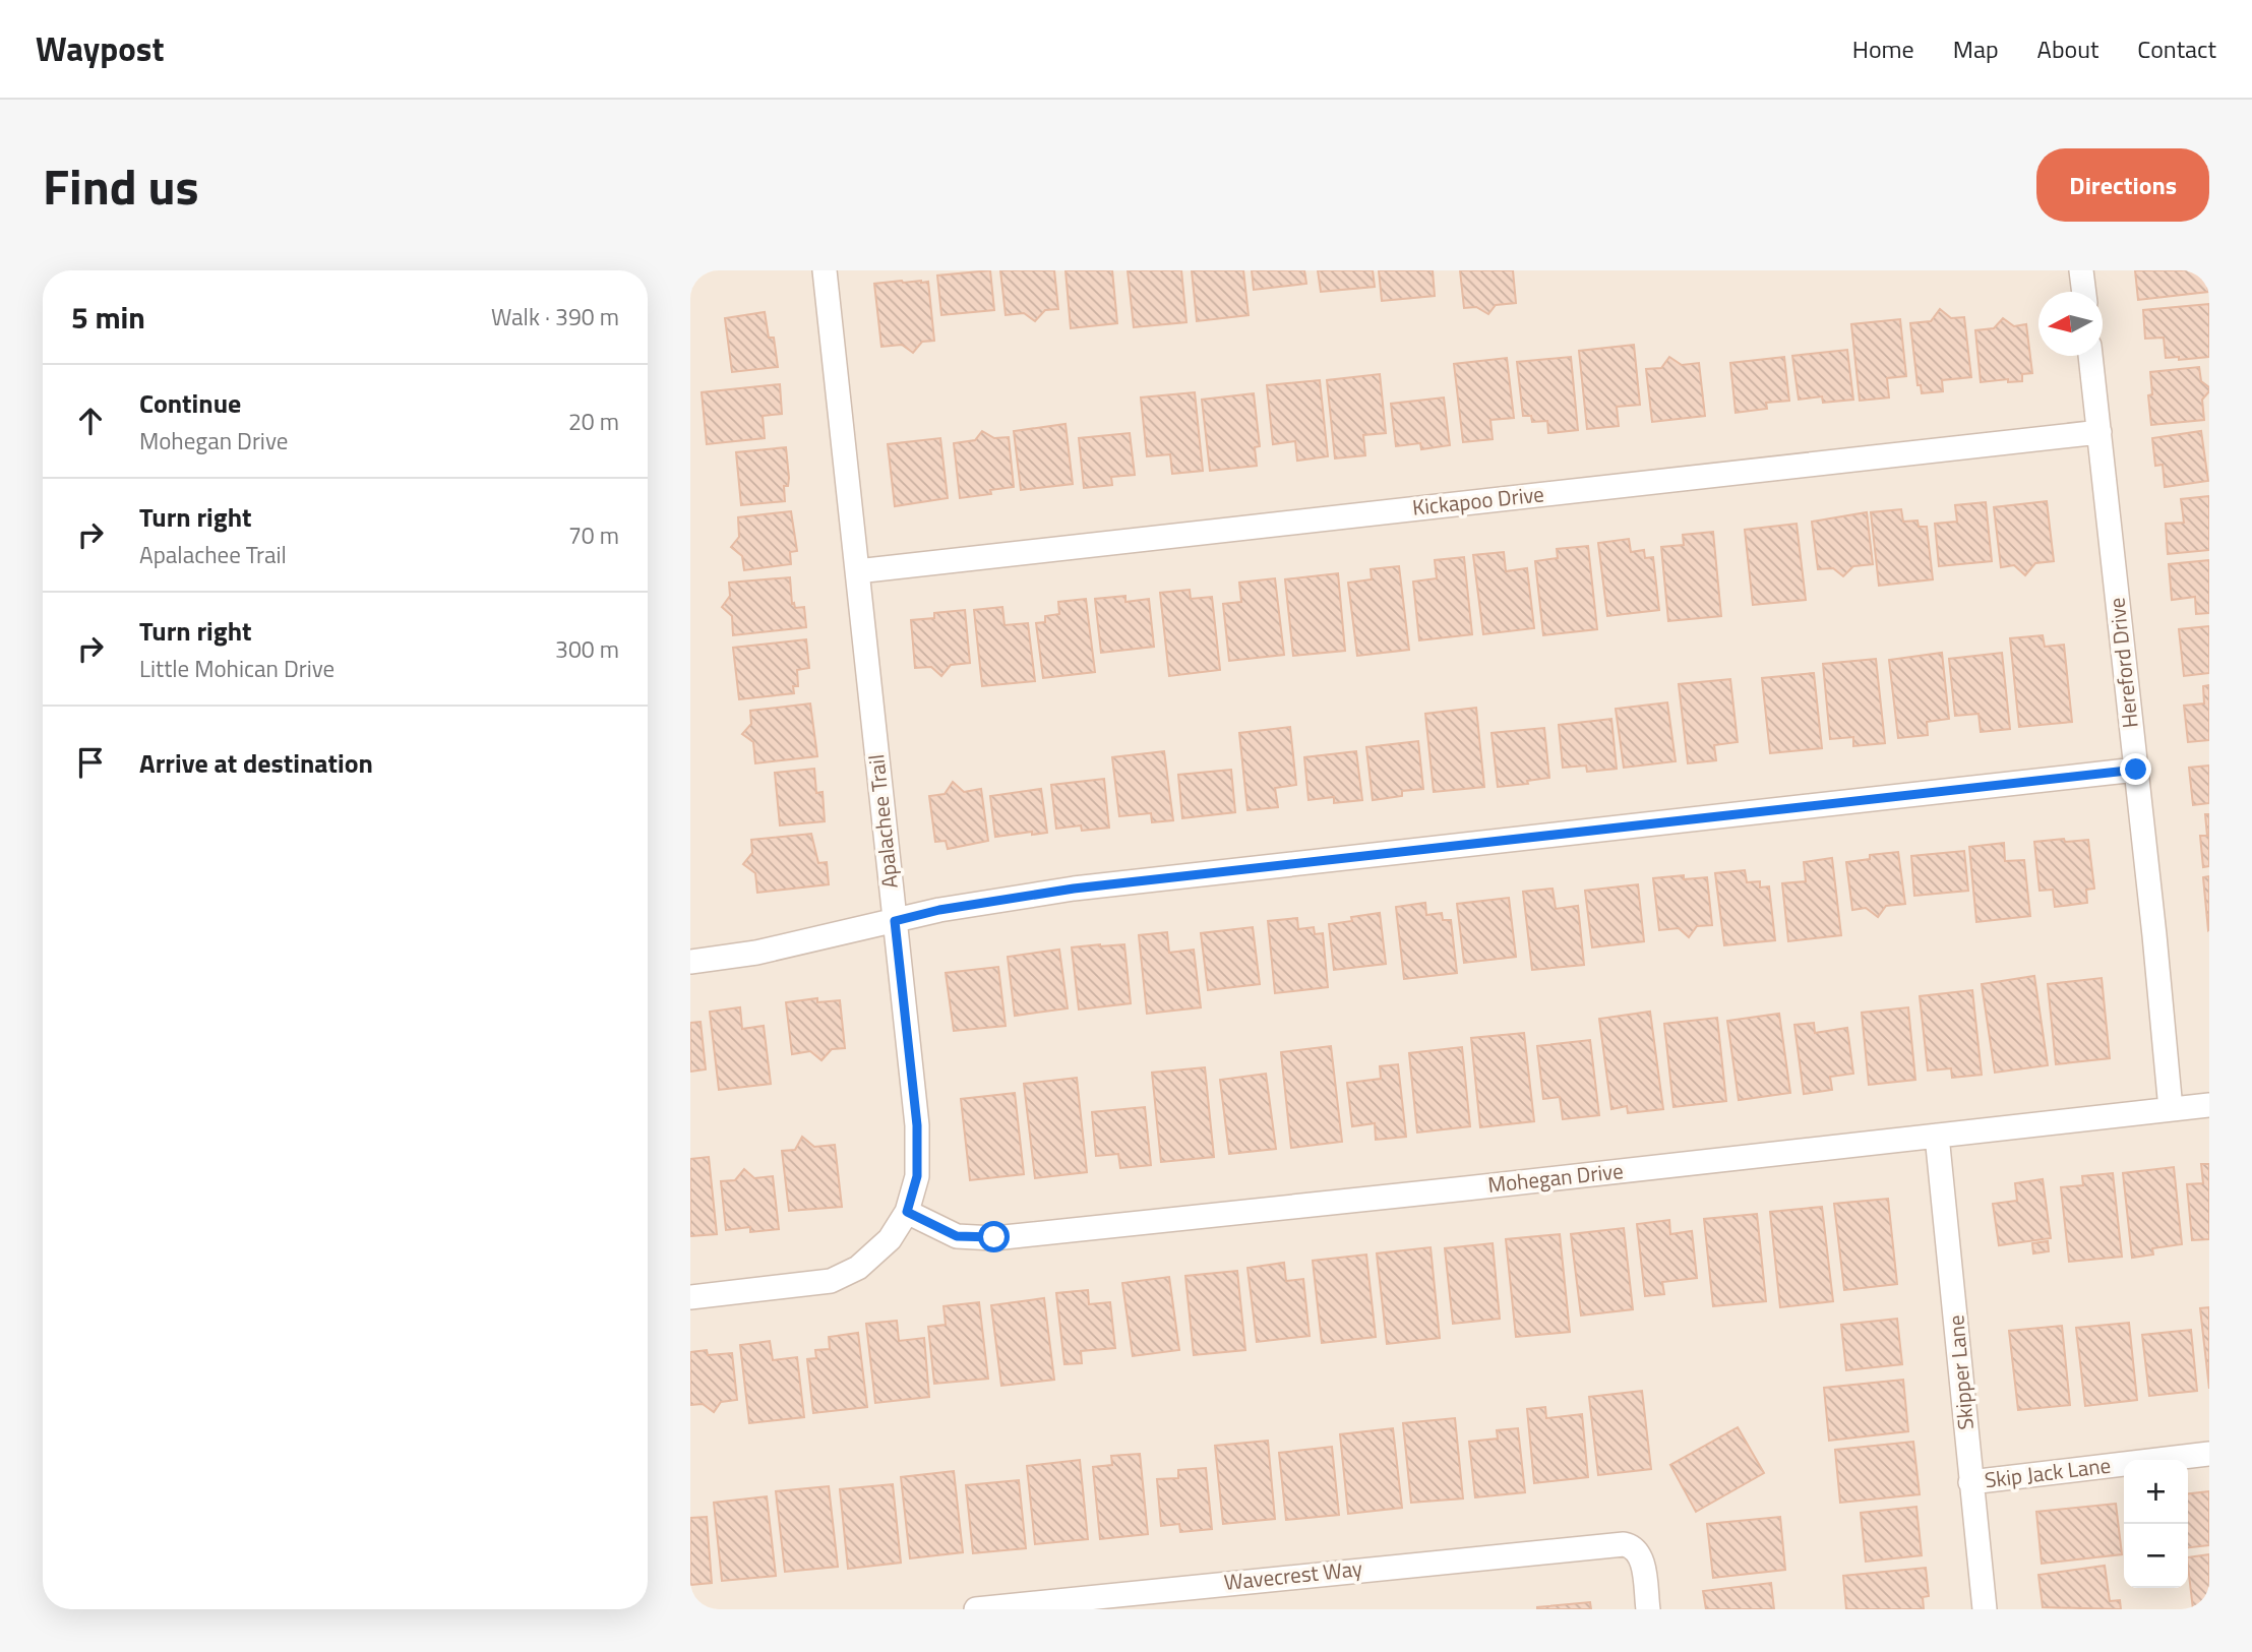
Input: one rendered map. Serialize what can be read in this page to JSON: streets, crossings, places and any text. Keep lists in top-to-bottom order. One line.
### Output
{"streets":{"street":["Kickapoo Drive","Hereford Drive","Apalachee Trail","Mohegan Drive","Skipper Lane","Skip Jack Lane","Wavecrest Way"]},"crossings":[["Kickapoo Drive","Hereford Drive"],["Kickapoo Drive","Apalachee Trail"],["Hereford Drive","Mohegan Drive"],["Apalachee Trail","Mohegan Drive"],["Mohegan Drive","Skipper Lane"],["Skipper Lane","Skip Jack Lane"]],"north":"left","page":{"header":"Waypost","nav":["Home","Map","About","Contact"],"title":"Find us","buttons":"Directions","heading":["5 min","Walk · 390 m"],"list":[["Continue","Mohegan Drive","20 m"],["Turn right","Apalachee Trail","70 m"],["Turn right","Little Mohican Drive","300 m"],"Arrive at destination"],"map_buttons":["+","−"]}}
